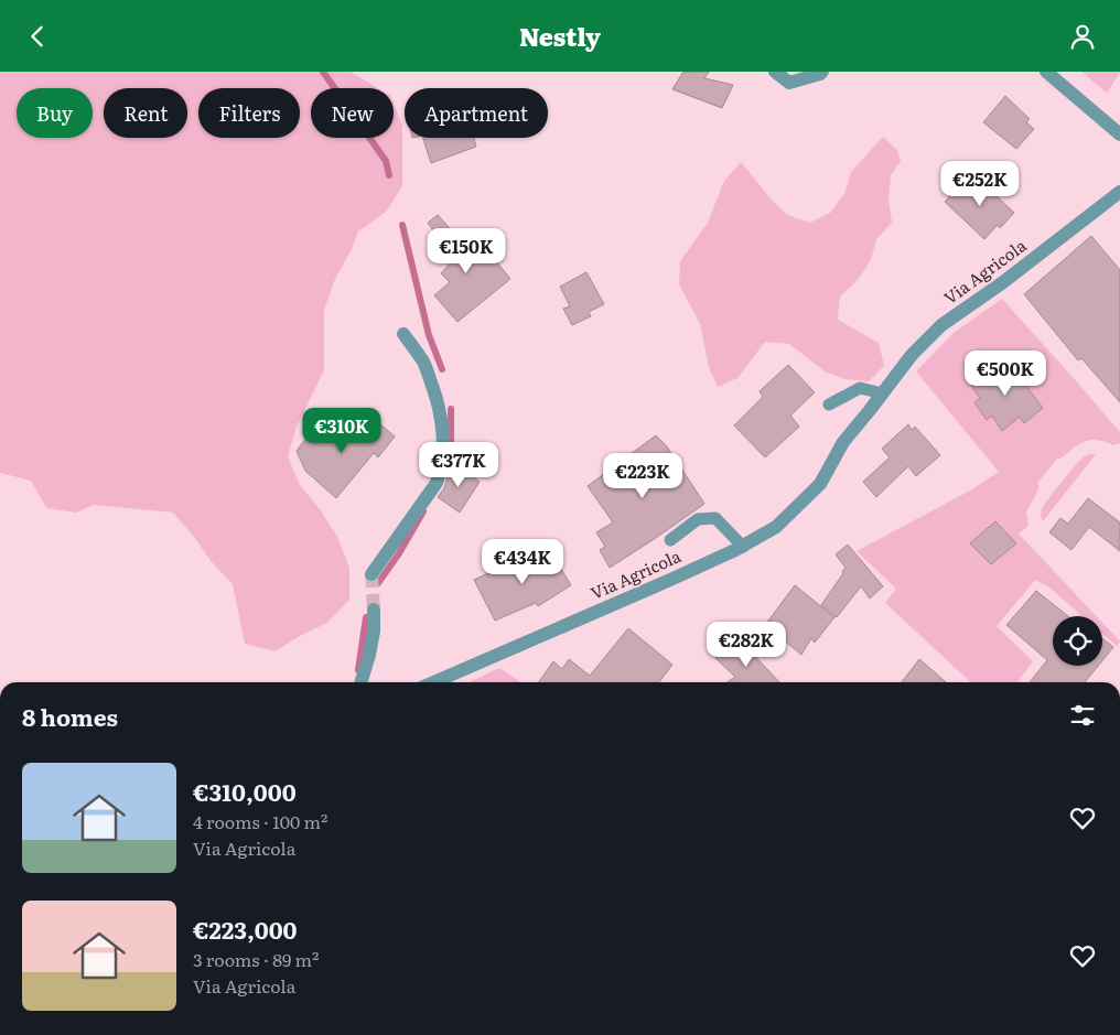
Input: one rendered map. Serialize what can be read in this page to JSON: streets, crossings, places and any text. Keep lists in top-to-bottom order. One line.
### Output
{"streets":{"street":["Via Agricola"]},"page":{"header":"Nestly","chip":["Buy","Rent","Filters","New","Apartment"],"price":["€252K","€150K","€500K","€310K","€377K","€223K","€434K","€282K"],"heading":"8 homes","list":[{"name":"€310,000","note":"4 rooms · 100 m² · Via Agricola"},{"name":"€223,000","note":"3 rooms · 89 m² · Via Agricola"}]}}
